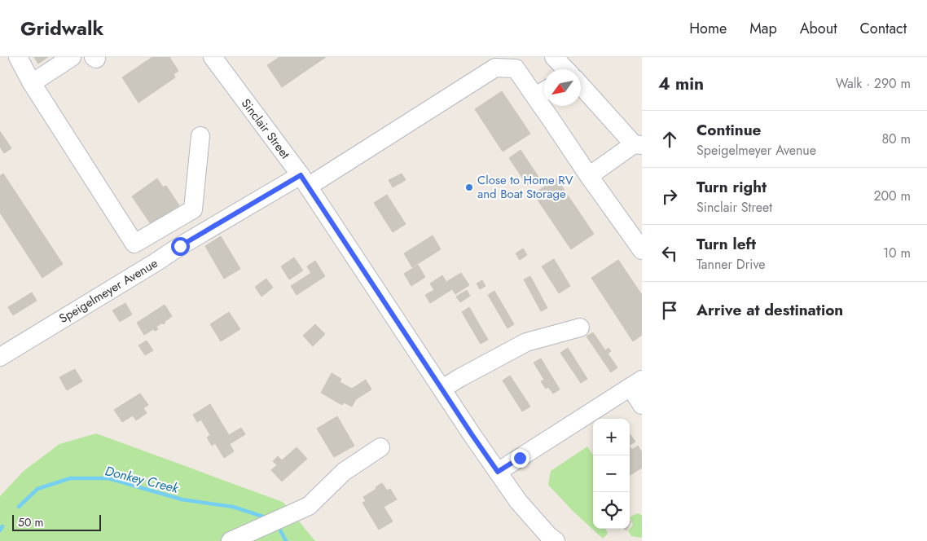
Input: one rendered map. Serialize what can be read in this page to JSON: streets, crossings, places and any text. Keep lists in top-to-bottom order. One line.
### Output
{"streets":{"street":["Sinclair Street","Speigelmeyer Avenue"]},"crossings":[["Sinclair Street","Speigelmeyer Avenue"]],"water":["Donkey Creek"],"places":["Close to Home RV and Boat Storage"],"scale_bar":"50 m","north":"bottom left","page":{"header":"Gridwalk","nav":["Home","Map","About","Contact"],"heading":["4 min","Walk · 290 m"],"list":[["Continue","Speigelmeyer Avenue","80 m"],["Turn right","Sinclair Street","200 m"],["Turn left","Tanner Drive","10 m"],"Arrive at destination"],"map_buttons":["+","−"],"scale":"50 m"}}
